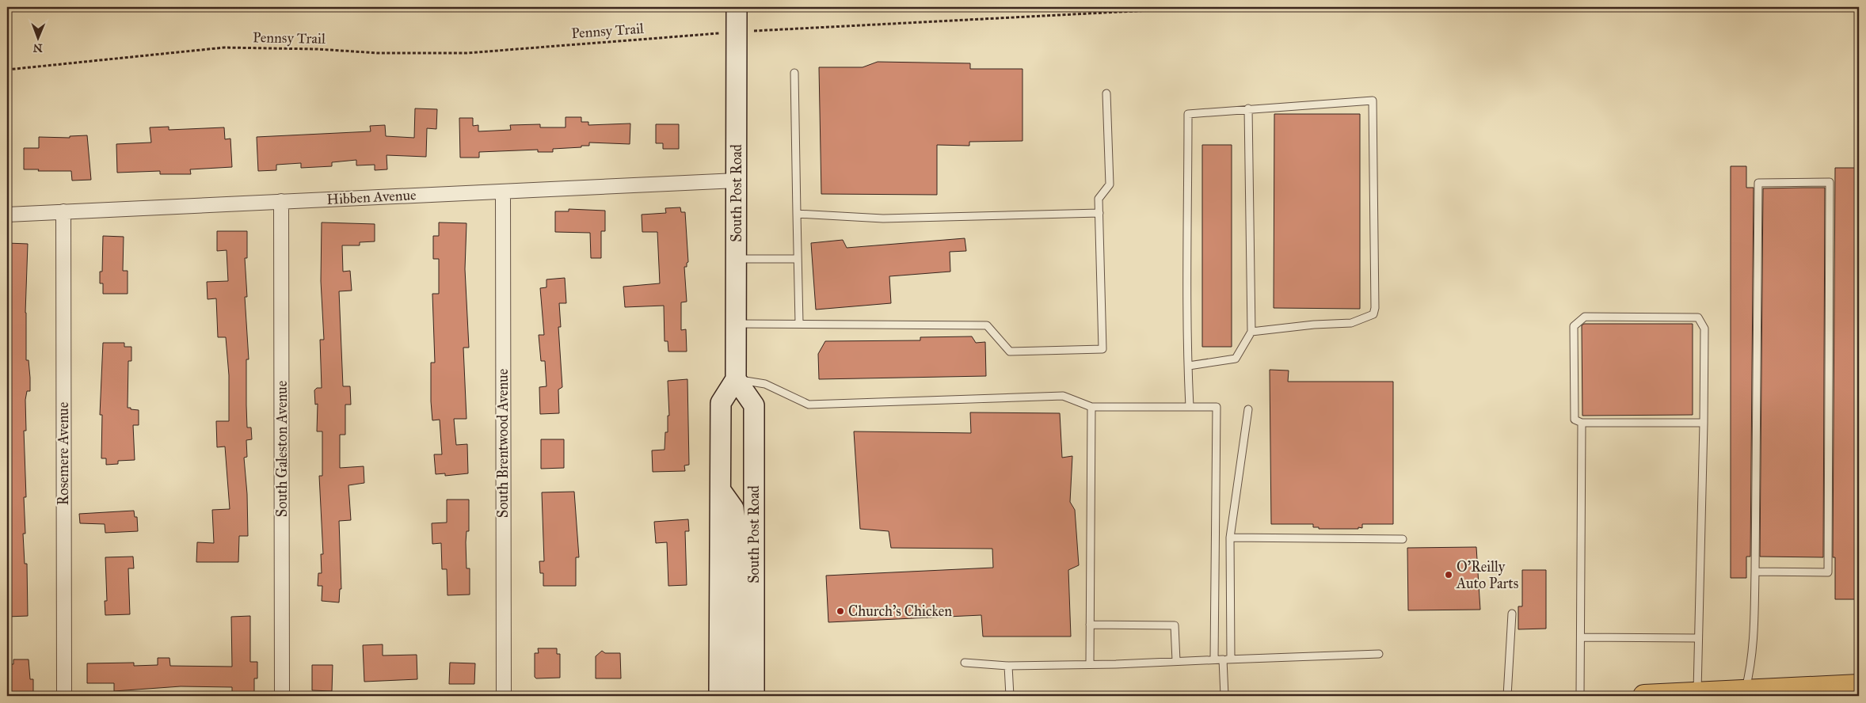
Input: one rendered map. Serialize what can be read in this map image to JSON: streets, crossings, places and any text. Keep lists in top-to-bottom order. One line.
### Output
{"streets":{"main road":["South Post Road"],"street":["Hibben Avenue","South Brentwood Avenue","South Galeston Avenue","Rosemere Avenue"],"path":["Pennsy Trail"]},"crossings":[["Pennsy Trail","South Post Road"],["South Post Road","Hibben Avenue"],["Hibben Avenue","South Brentwood Avenue"],["Hibben Avenue","South Galeston Avenue"],["Hibben Avenue","Rosemere Avenue"]],"places":["O'Reilly Auto Parts","Church's Chicken"],"north":"bottom"}
